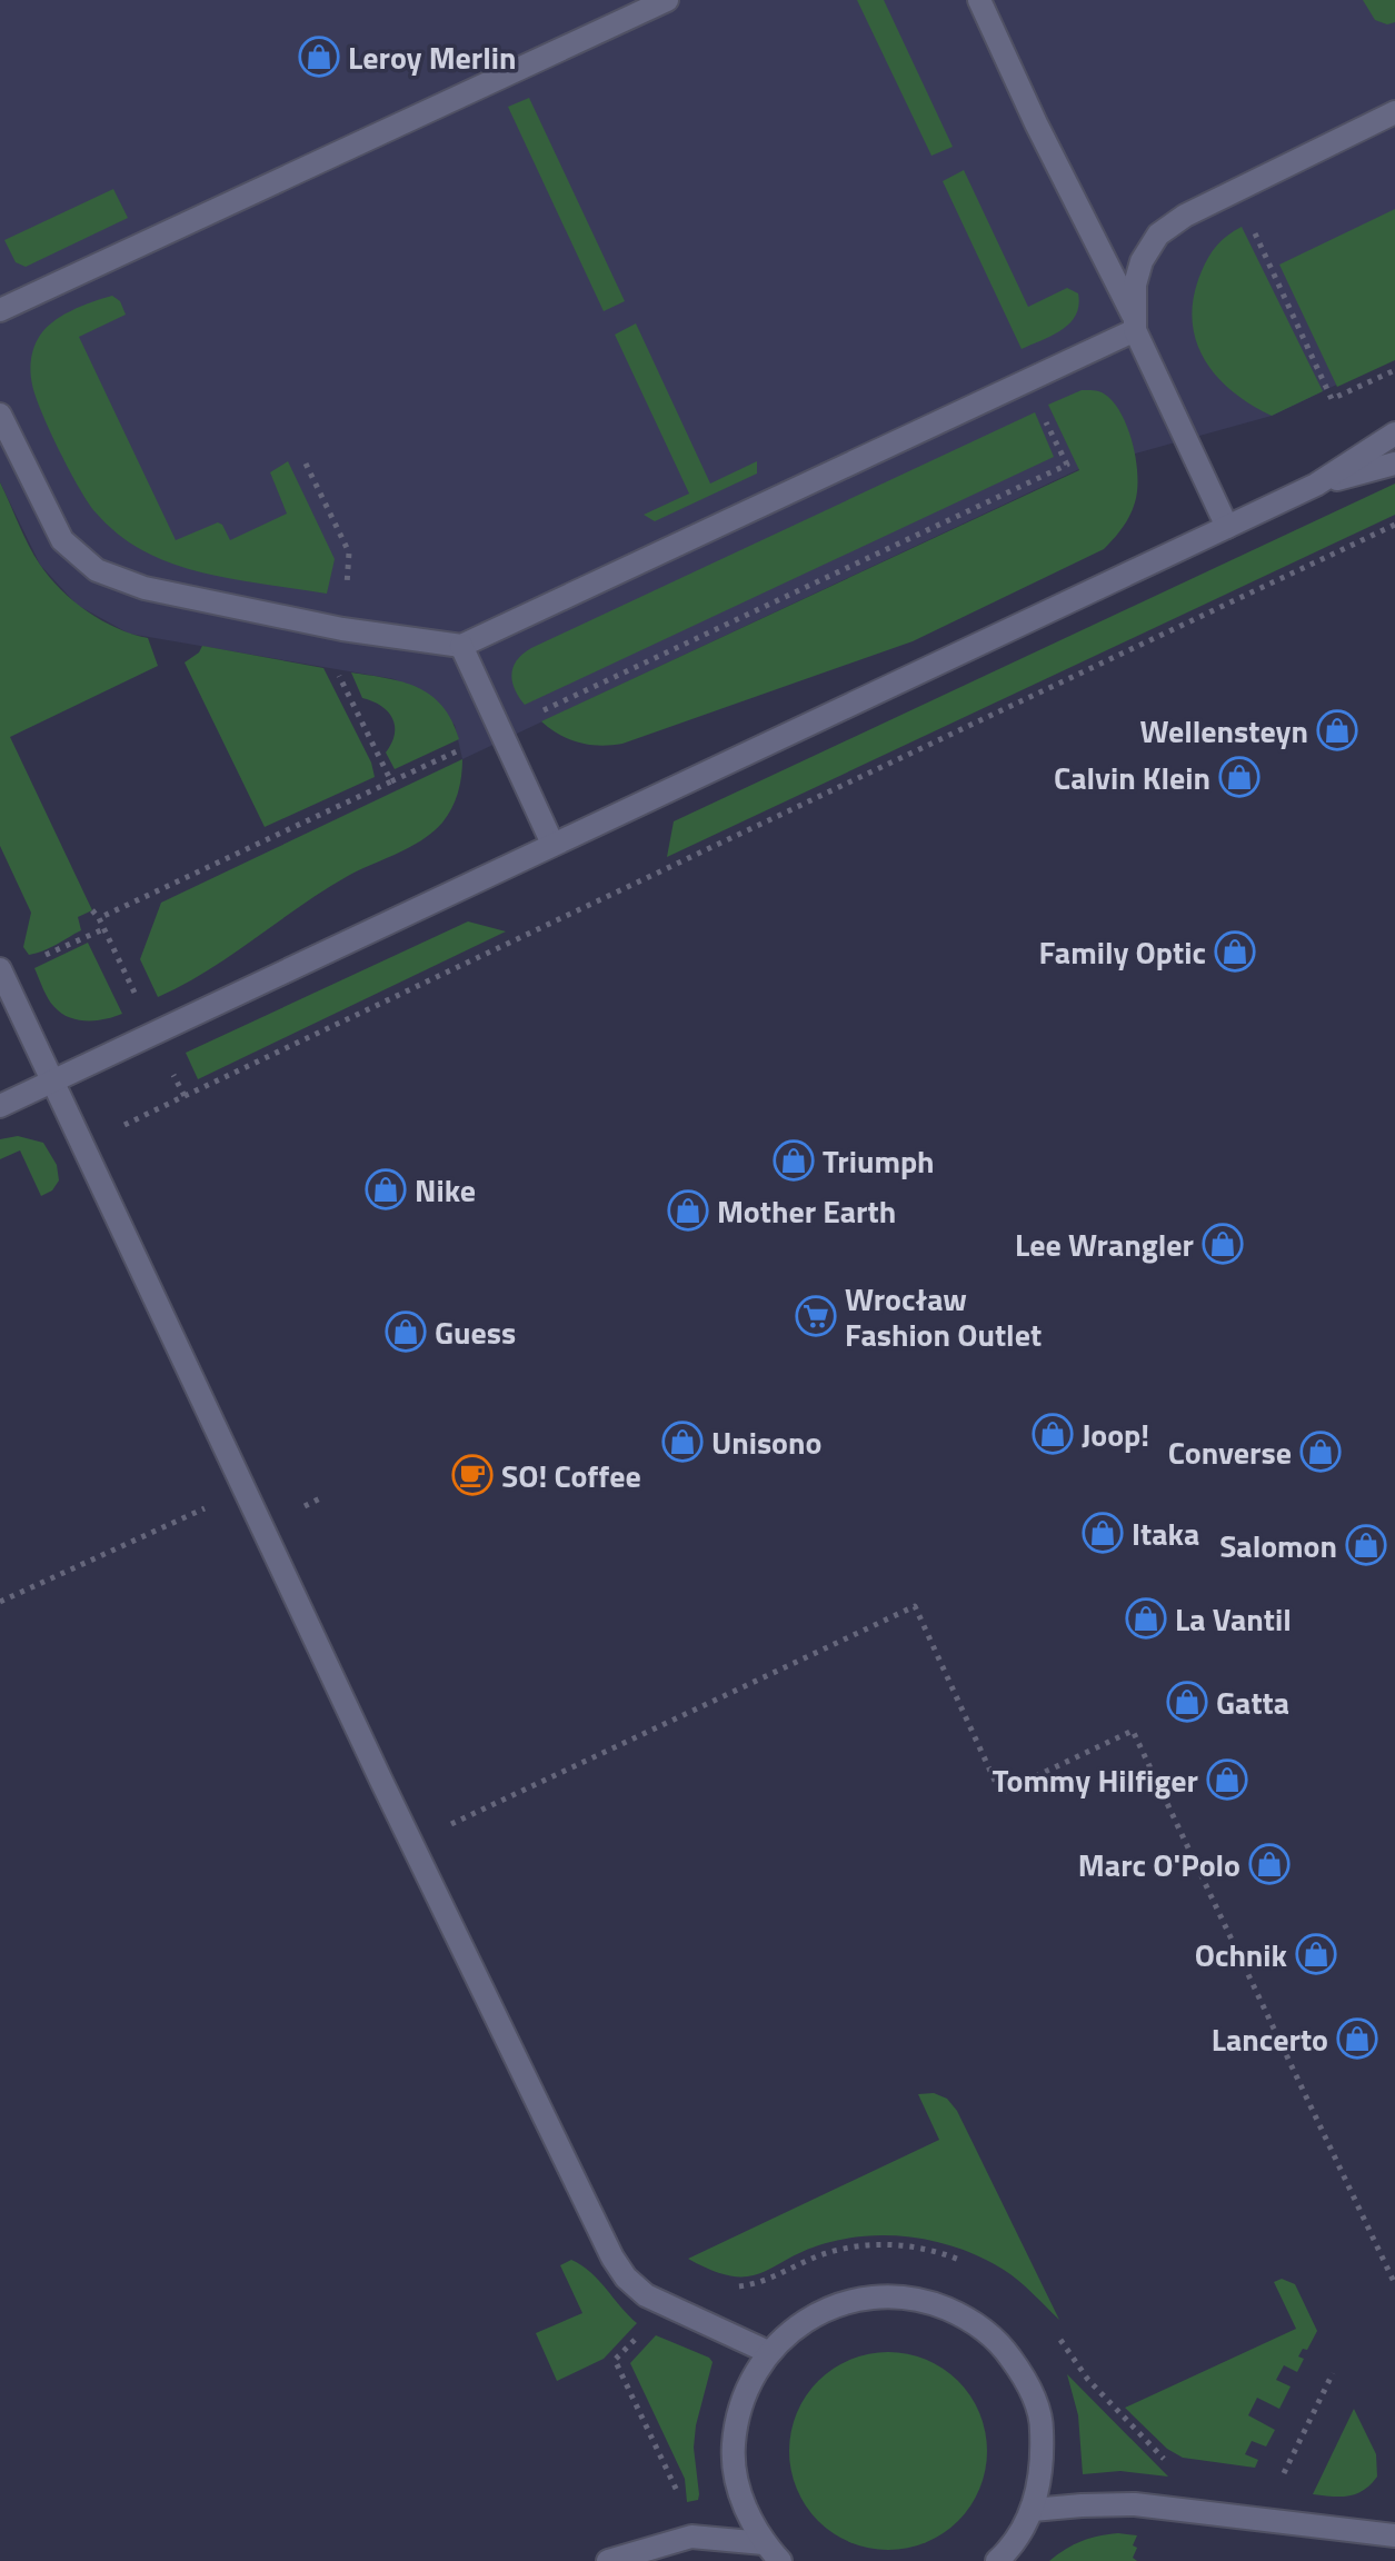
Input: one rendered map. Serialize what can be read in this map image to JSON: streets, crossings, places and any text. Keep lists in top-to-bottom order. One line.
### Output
{"places":{"shop":["Leroy Merlin","Wellensteyn","Calvin Klein","Family Optic","Triumph","Nike","Mother Earth","Lee Wrangler","Guess","Joop!","Unisono","Converse","Itaka","Salomon","La Vantil","Gatta","Tommy Hilfiger","Marc O'Polo","Ochnik","Lancerto"],"supermarket":["Wrocław Fashion Outlet"],"cafe":["SO! Coffee"]}}
